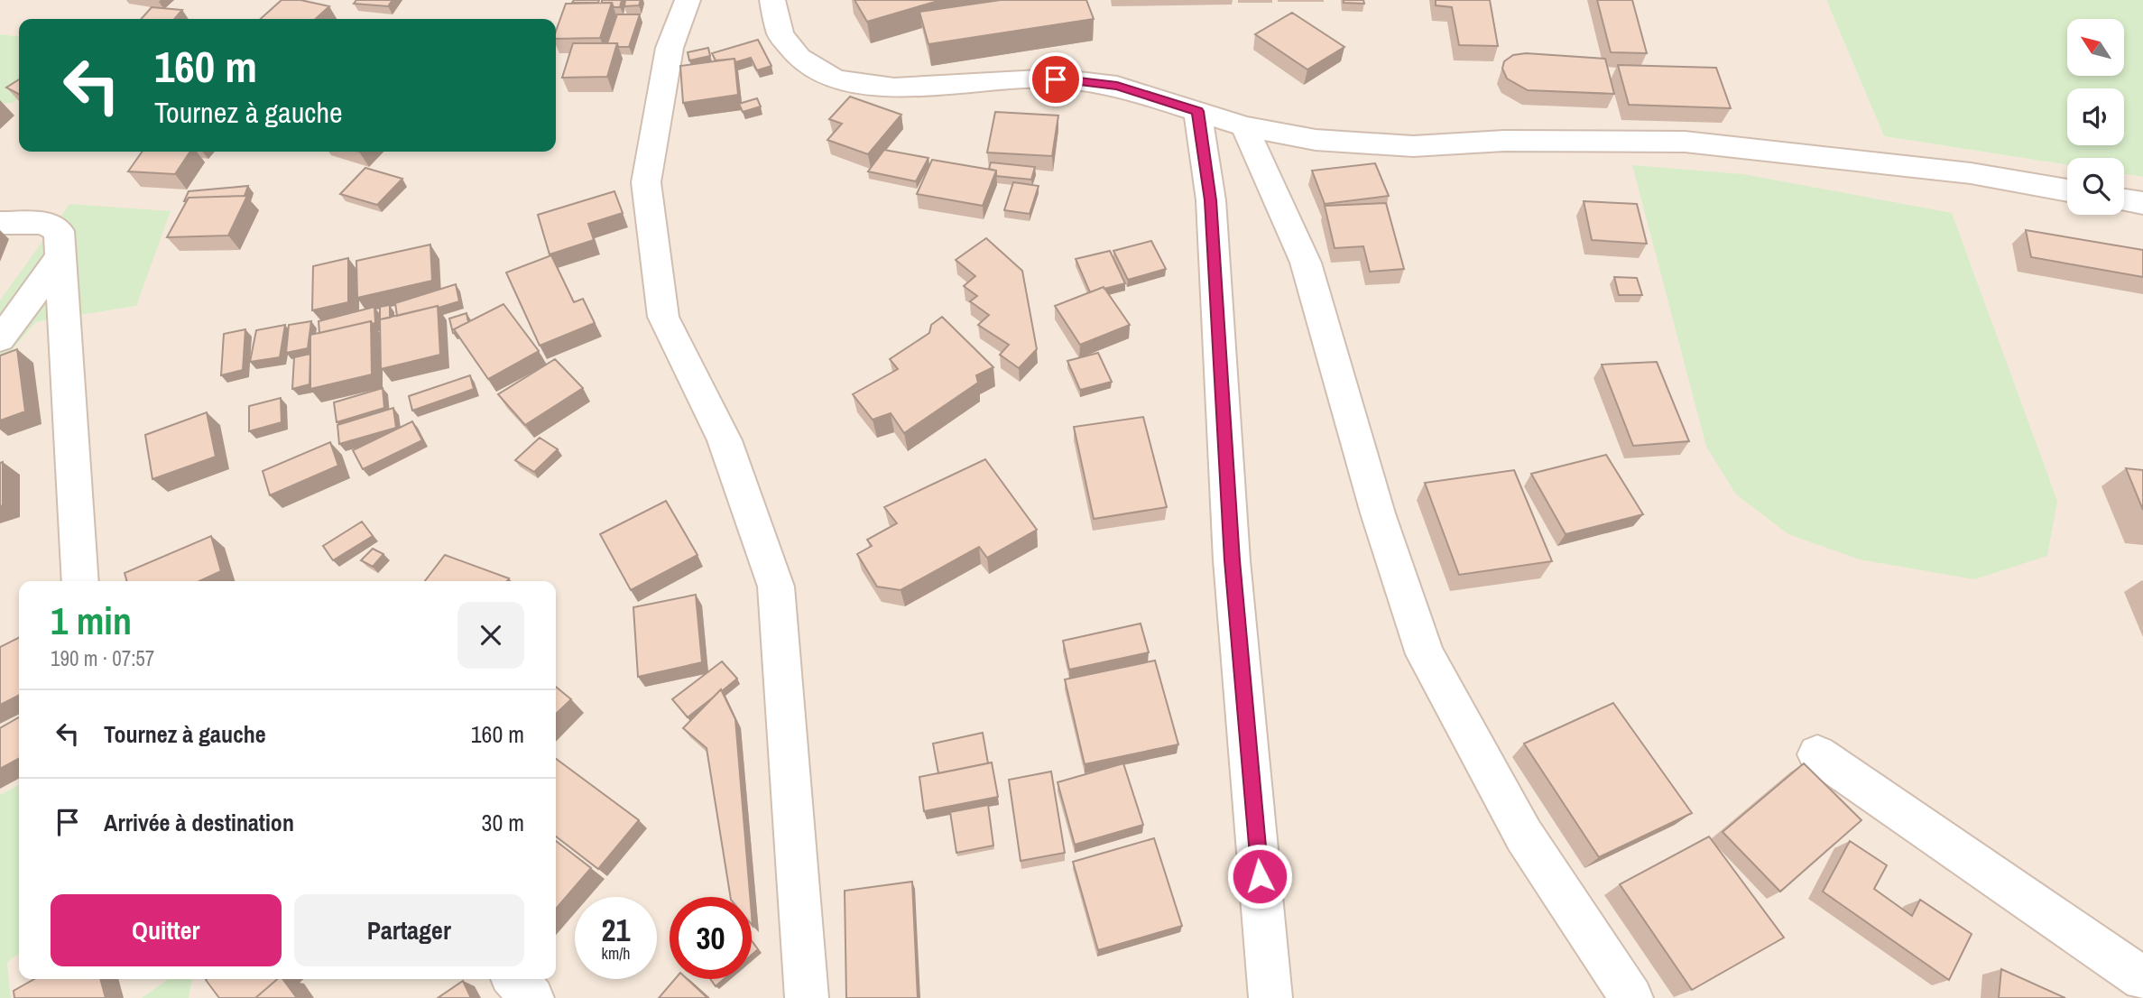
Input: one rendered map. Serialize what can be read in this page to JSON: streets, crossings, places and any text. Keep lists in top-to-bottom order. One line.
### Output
{"north":"top left","page":{"turn":["160 m","Tournez à gauche"],"heading":["1 min","190 m · 07:57"],"list":[{"name":"Tournez à gauche","value":"160 m"},{"name":"Arrivée à destination","value":"30 m"}],"buttons":["Quitter","Partager"],"speed":"21 km/h","limit":"30"}}
